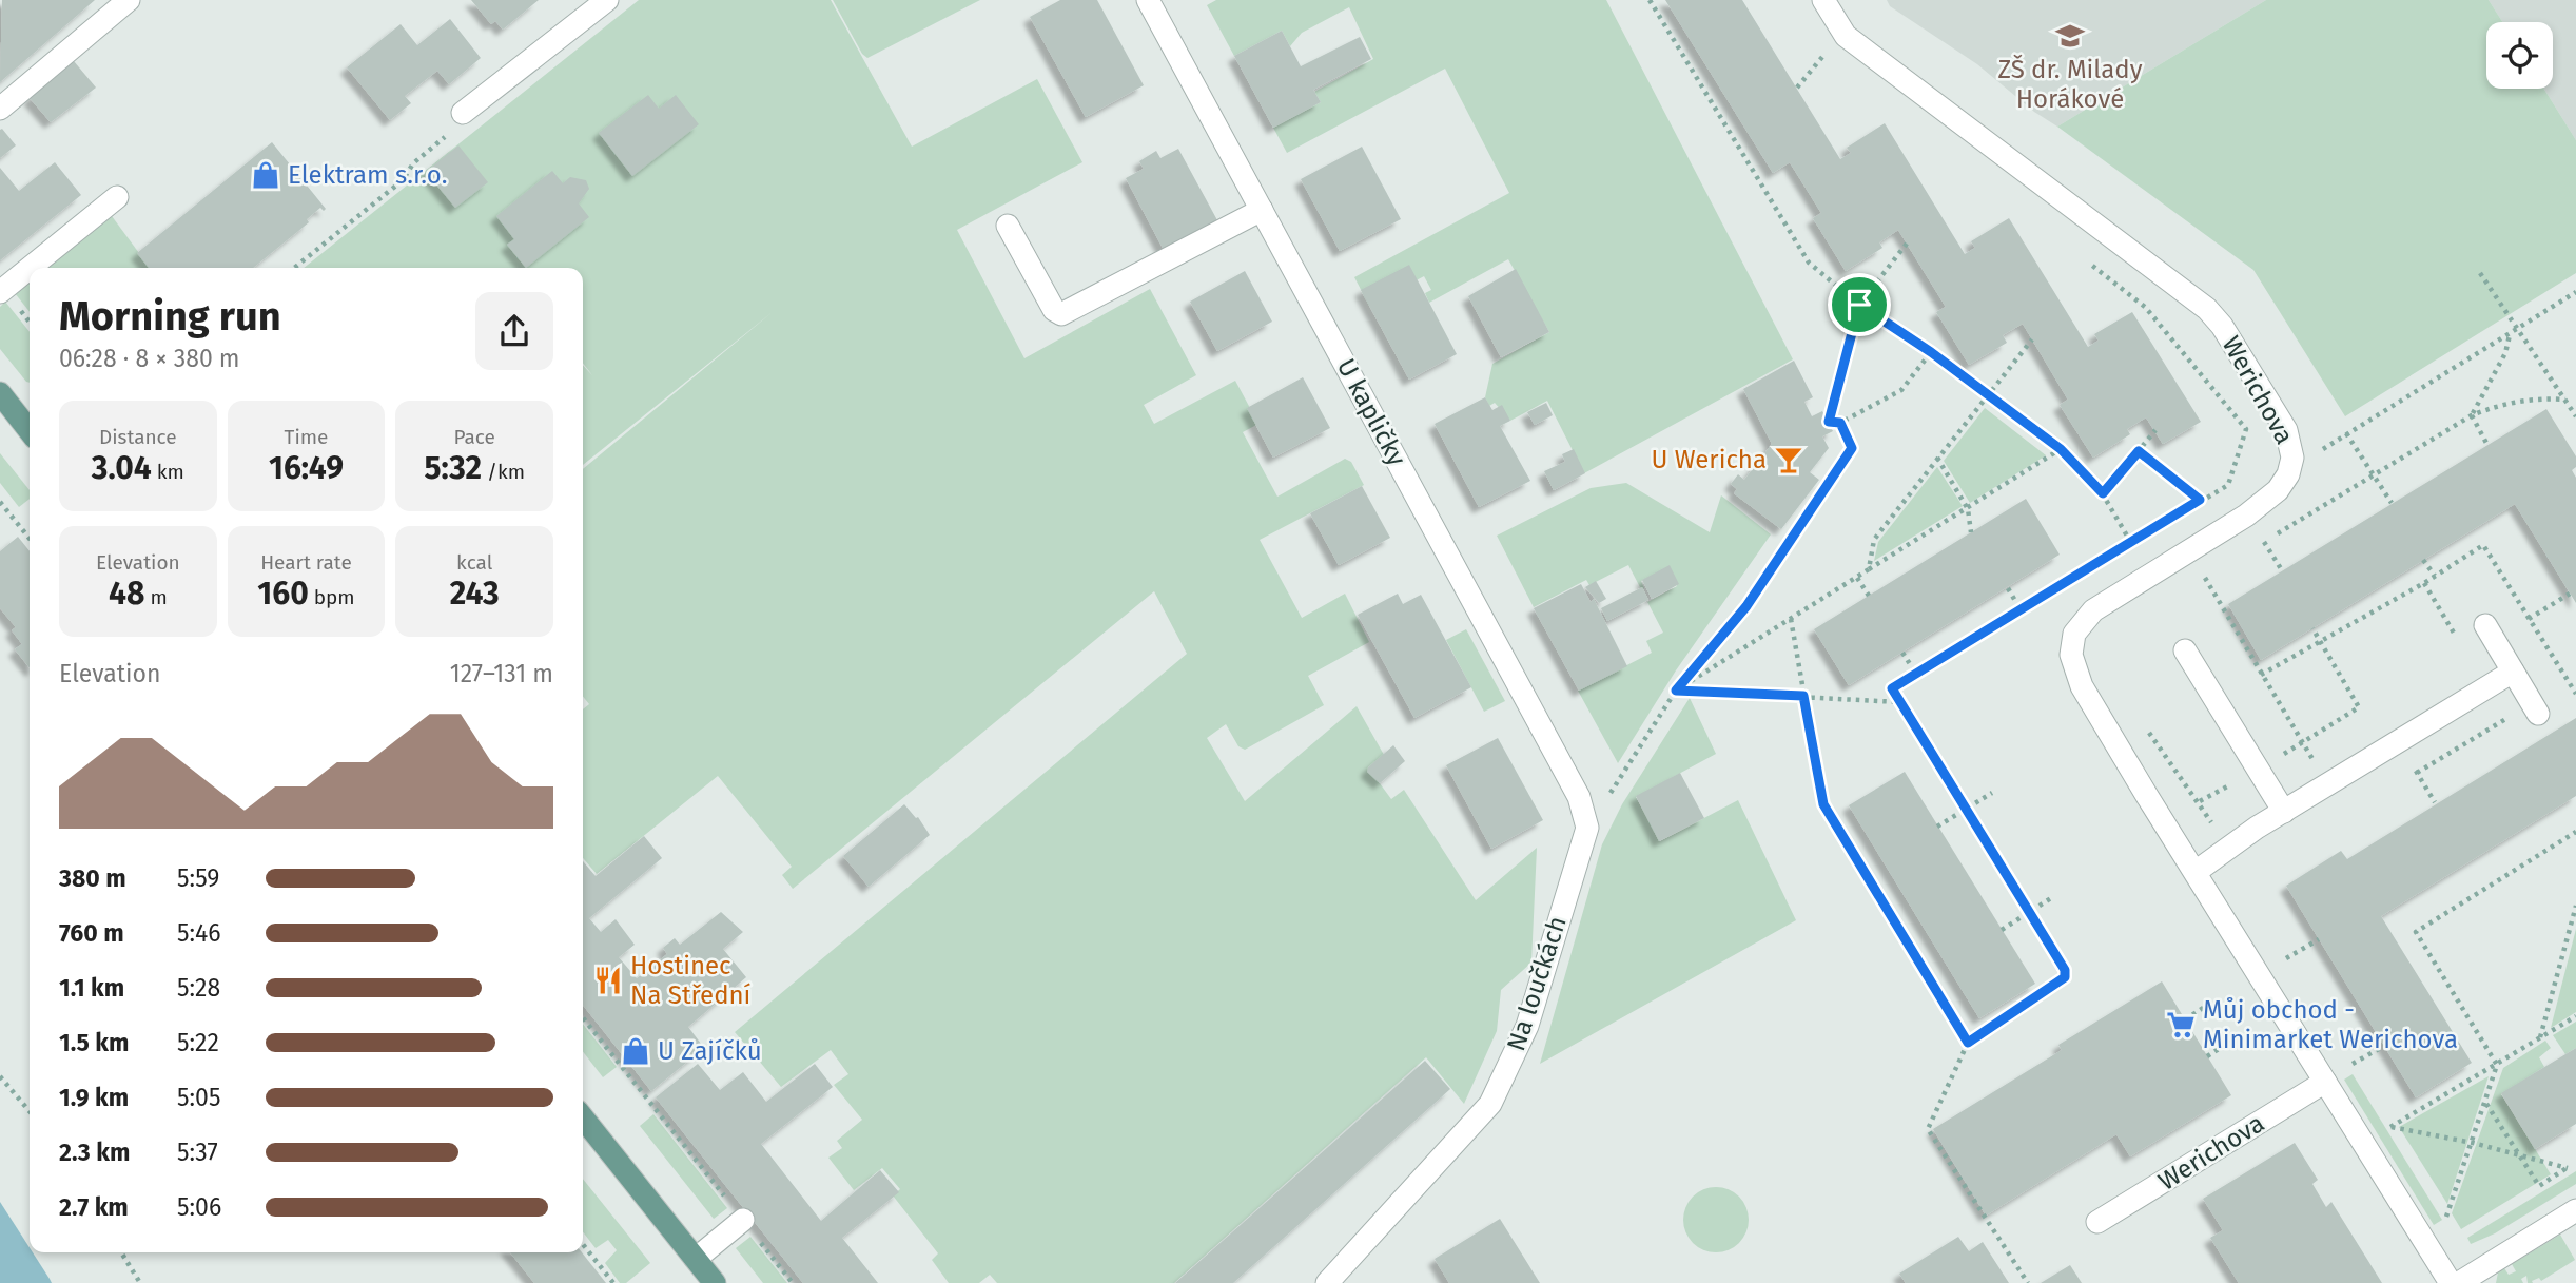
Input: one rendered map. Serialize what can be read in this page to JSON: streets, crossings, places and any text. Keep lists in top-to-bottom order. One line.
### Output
{"streets":{"street":["Werichova","U kapličky","Na loučkách"]},"crossings":[["U kapličky","Na loučkách"]],"places":{"school or university":["ZŠ dr. Milady Horákové"],"shop":["Elektram s.r.o.","U Zajíčků"],"bar":["U Wericha"],"restaurant":["Hostinec Na Střední"],"supermarket":["Můj obchod - Minimarket Werichova"]},"page":{"heading":["Morning run","06:28 · 8 × 380 m"],"stats":[["Distance","3.04 km"],["Time","16:49"],["Pace","5:32 /km"],["Elevation","48 m"],["Heart rate","160 bpm"],["kcal","243"]],"chart":["Elevation","127–131 m"],"list":[{"name":"380 m","note":"5:59"},{"name":"760 m","note":"5:46"},{"name":"1.1 km","note":"5:28"},{"name":"1.5 km","note":"5:22"},{"name":"1.9 km","note":"5:05"},{"name":"2.3 km","note":"5:37"},{"name":"2.7 km","note":"5:06"}]}}
